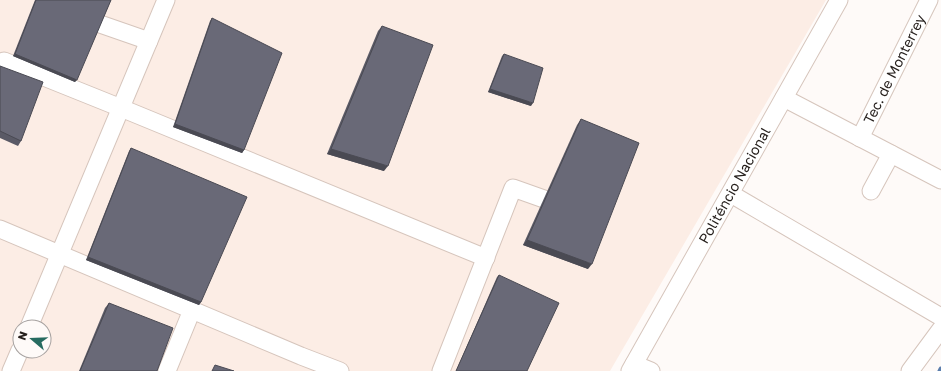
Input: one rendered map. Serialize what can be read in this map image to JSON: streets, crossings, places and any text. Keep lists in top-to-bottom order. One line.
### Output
{"streets":{"street":["Tec. de Monterrey","Politéncio Nacional"]},"north":"left"}
